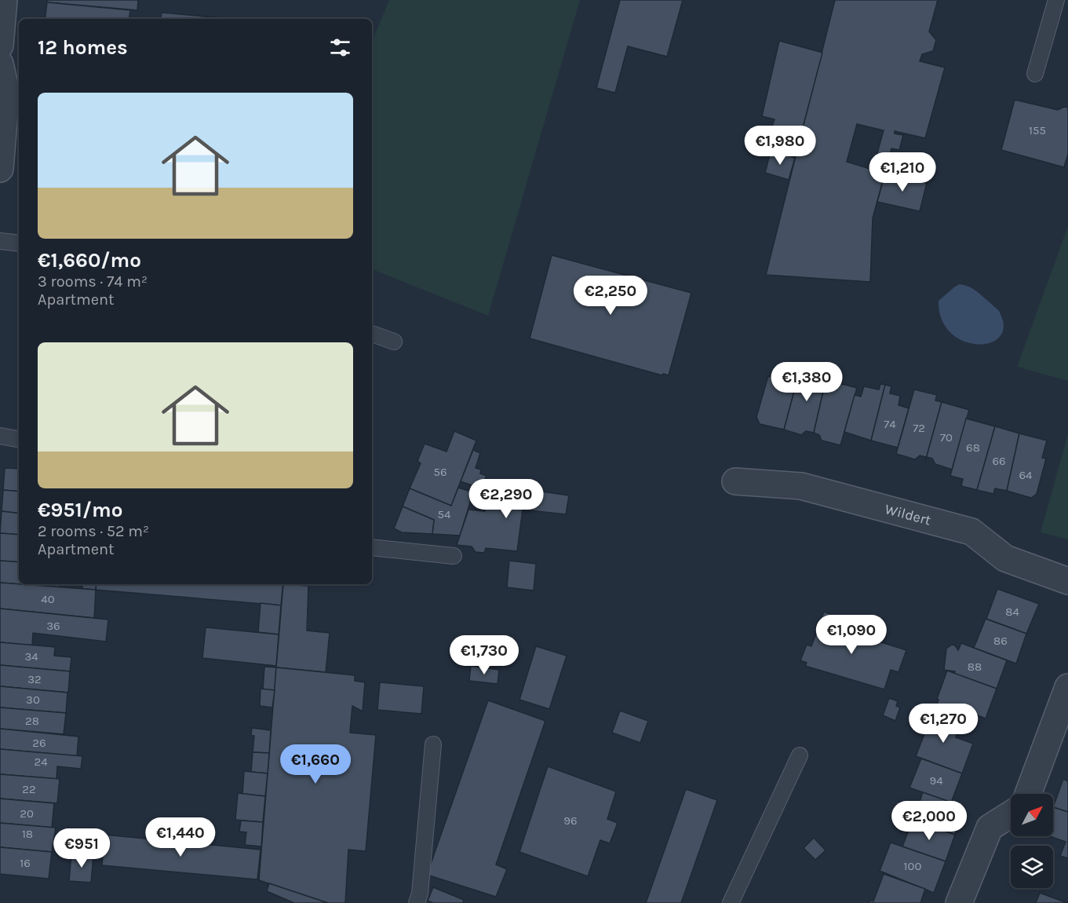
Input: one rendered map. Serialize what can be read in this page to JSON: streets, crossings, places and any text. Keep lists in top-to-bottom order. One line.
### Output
{"streets":{"street":["Wildert"]},"house_numbers":["155","74","72","70","68","66","56","64","54","40","84","36","86","34","88","32","30","28","26","24","94","22","20","96","18","16","100"],"north":"top right","page":{"heading":"12 homes","list":[{"name":"€1,660/mo","note":"3 rooms · 74 m² · Apartment"},{"name":"€951/mo","note":"2 rooms · 52 m² · Apartment"}],"price":["€1,980","€1,210","€2,250","€1,380","€2,290","€1,090","€1,730","€1,270","€1,660","€2,000","€1,440","€951"]}}
